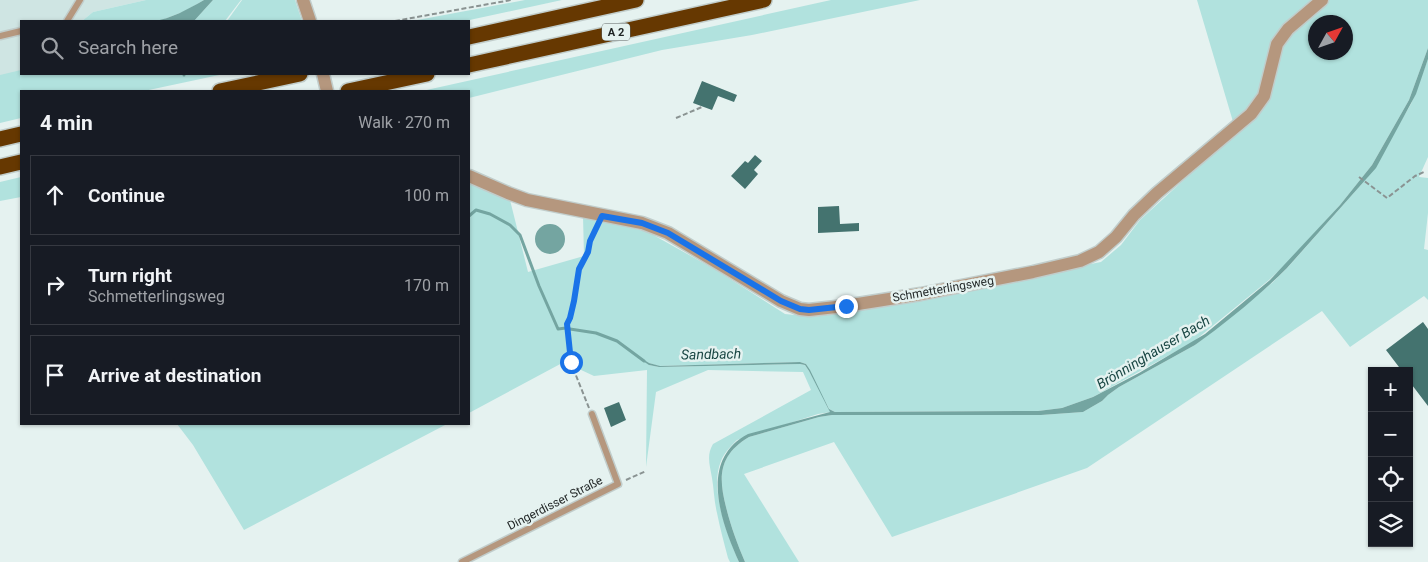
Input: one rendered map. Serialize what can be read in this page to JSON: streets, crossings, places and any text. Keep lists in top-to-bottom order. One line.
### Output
{"streets":{"highway":["A 2"],"street":["Schmetterlingsweg"],"lane":["Dingerdisser Straße"]},"water":["Brönninghauser Bach","Sandbach"],"north":"top right","page":{"search":"Search here","heading":["4 min","Walk · 270 m"],"list":[["Continue","100 m"],["Turn right","Schmetterlingsweg","170 m"],"Arrive at destination"],"map_buttons":["+","−"]}}
